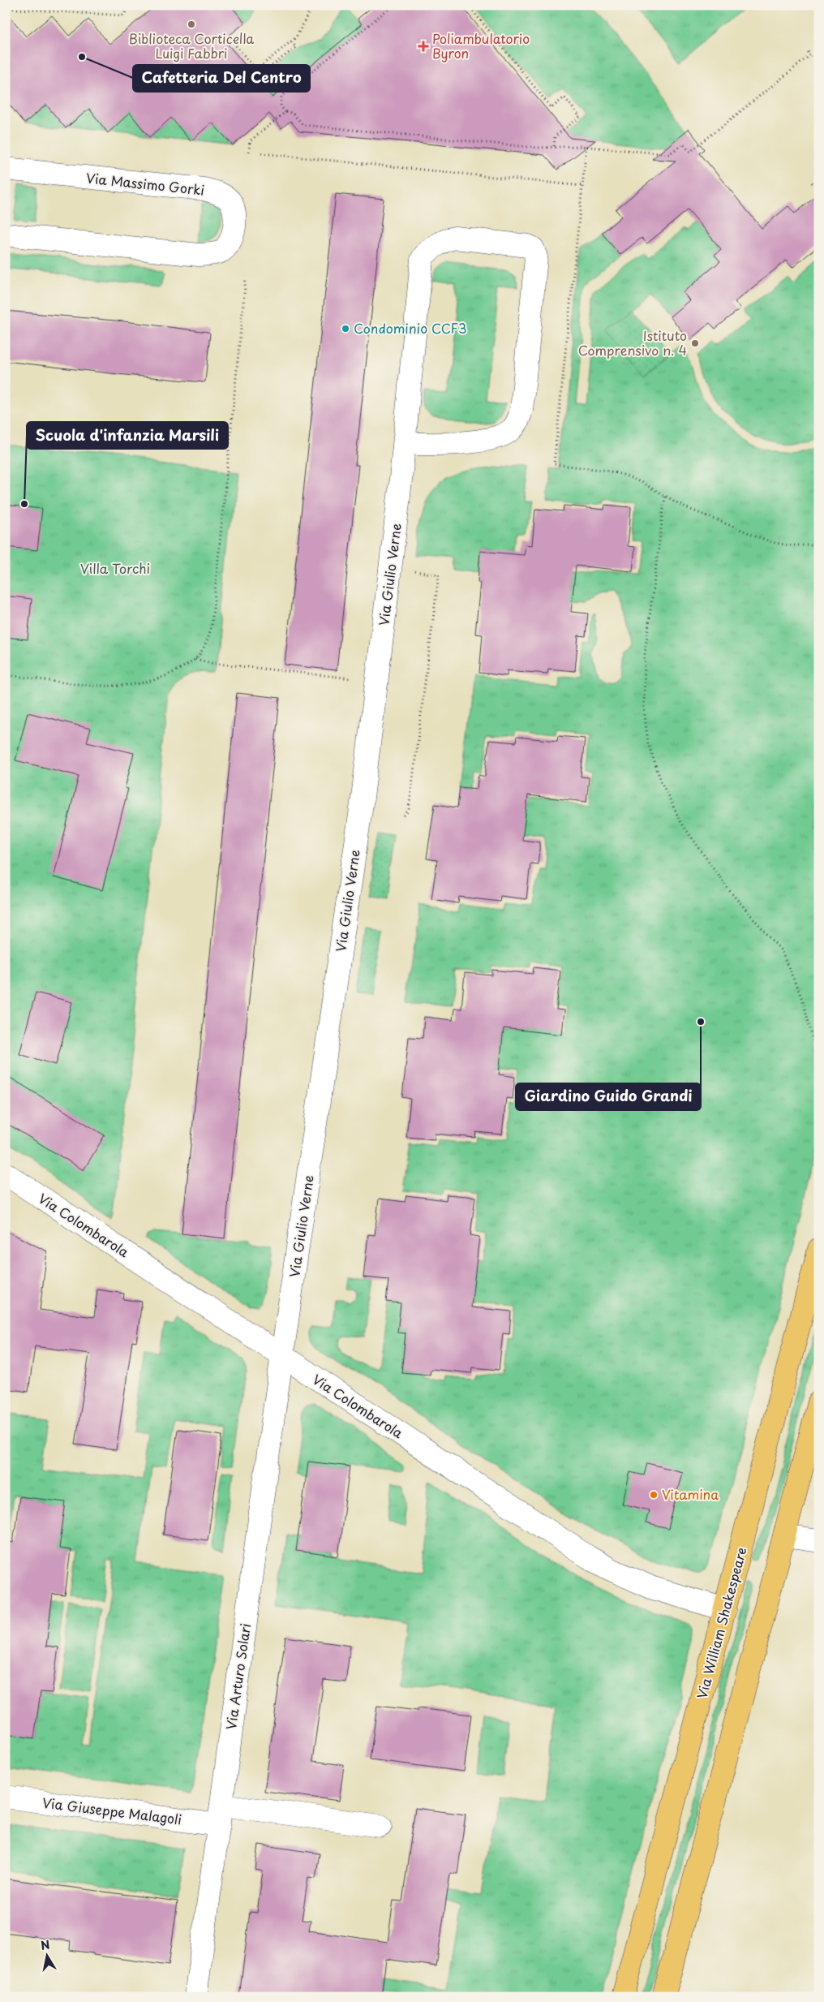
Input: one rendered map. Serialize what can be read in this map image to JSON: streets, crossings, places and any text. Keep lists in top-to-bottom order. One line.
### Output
{"streets":{"main road":["Via William Shakespeare"],"street":["Via Massimo Gorki","Via Giulio Verne","Via Colombarola","Via Arturo Solari","Via Giuseppe Malagoli"]},"crossings":[["Via Giulio Verne","Via Colombarola"],["Via Giulio Verne","Via Arturo Solari"],["Via Colombarola","Via William Shakespeare"],["Via Colombarola","Via Arturo Solari"],["Via Arturo Solari","Via Giuseppe Malagoli"]],"parks":["Villa Torchi"],"places":{"other":["Biblioteca Corticella Luigi Fabbri","Cafetteria Del Centro","Condominio CCF3","Istituto Comprensivo n. 4","Scuola d'infanzia Marsili","Giardino Guido Grandi","Vitamina"],"health":["Poliambulatorio Byron"]},"north":"top"}
